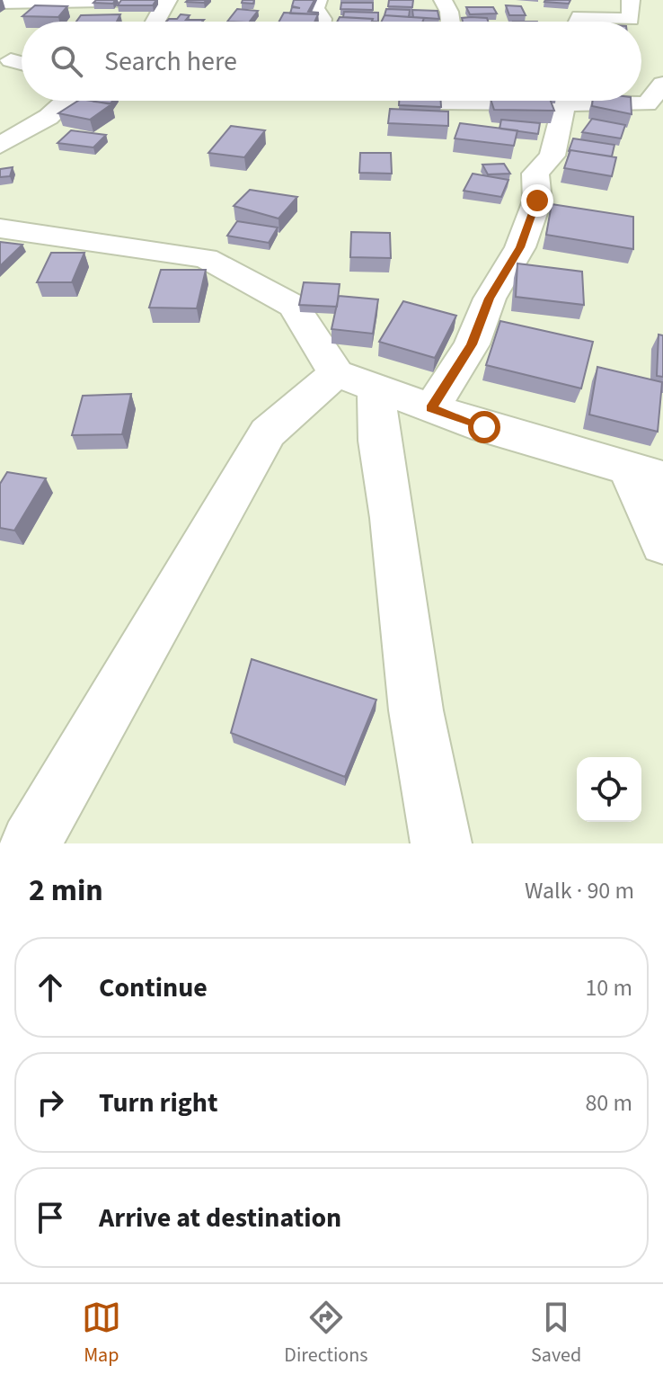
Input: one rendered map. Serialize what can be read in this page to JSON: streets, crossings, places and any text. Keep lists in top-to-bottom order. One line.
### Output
{"page":{"search":"Search here","heading":["2 min","Walk · 90 m"],"list":[["Continue","10 m"],["Turn right","80 m"],"Arrive at destination"],"nav":["Map","Directions","Saved"]}}
